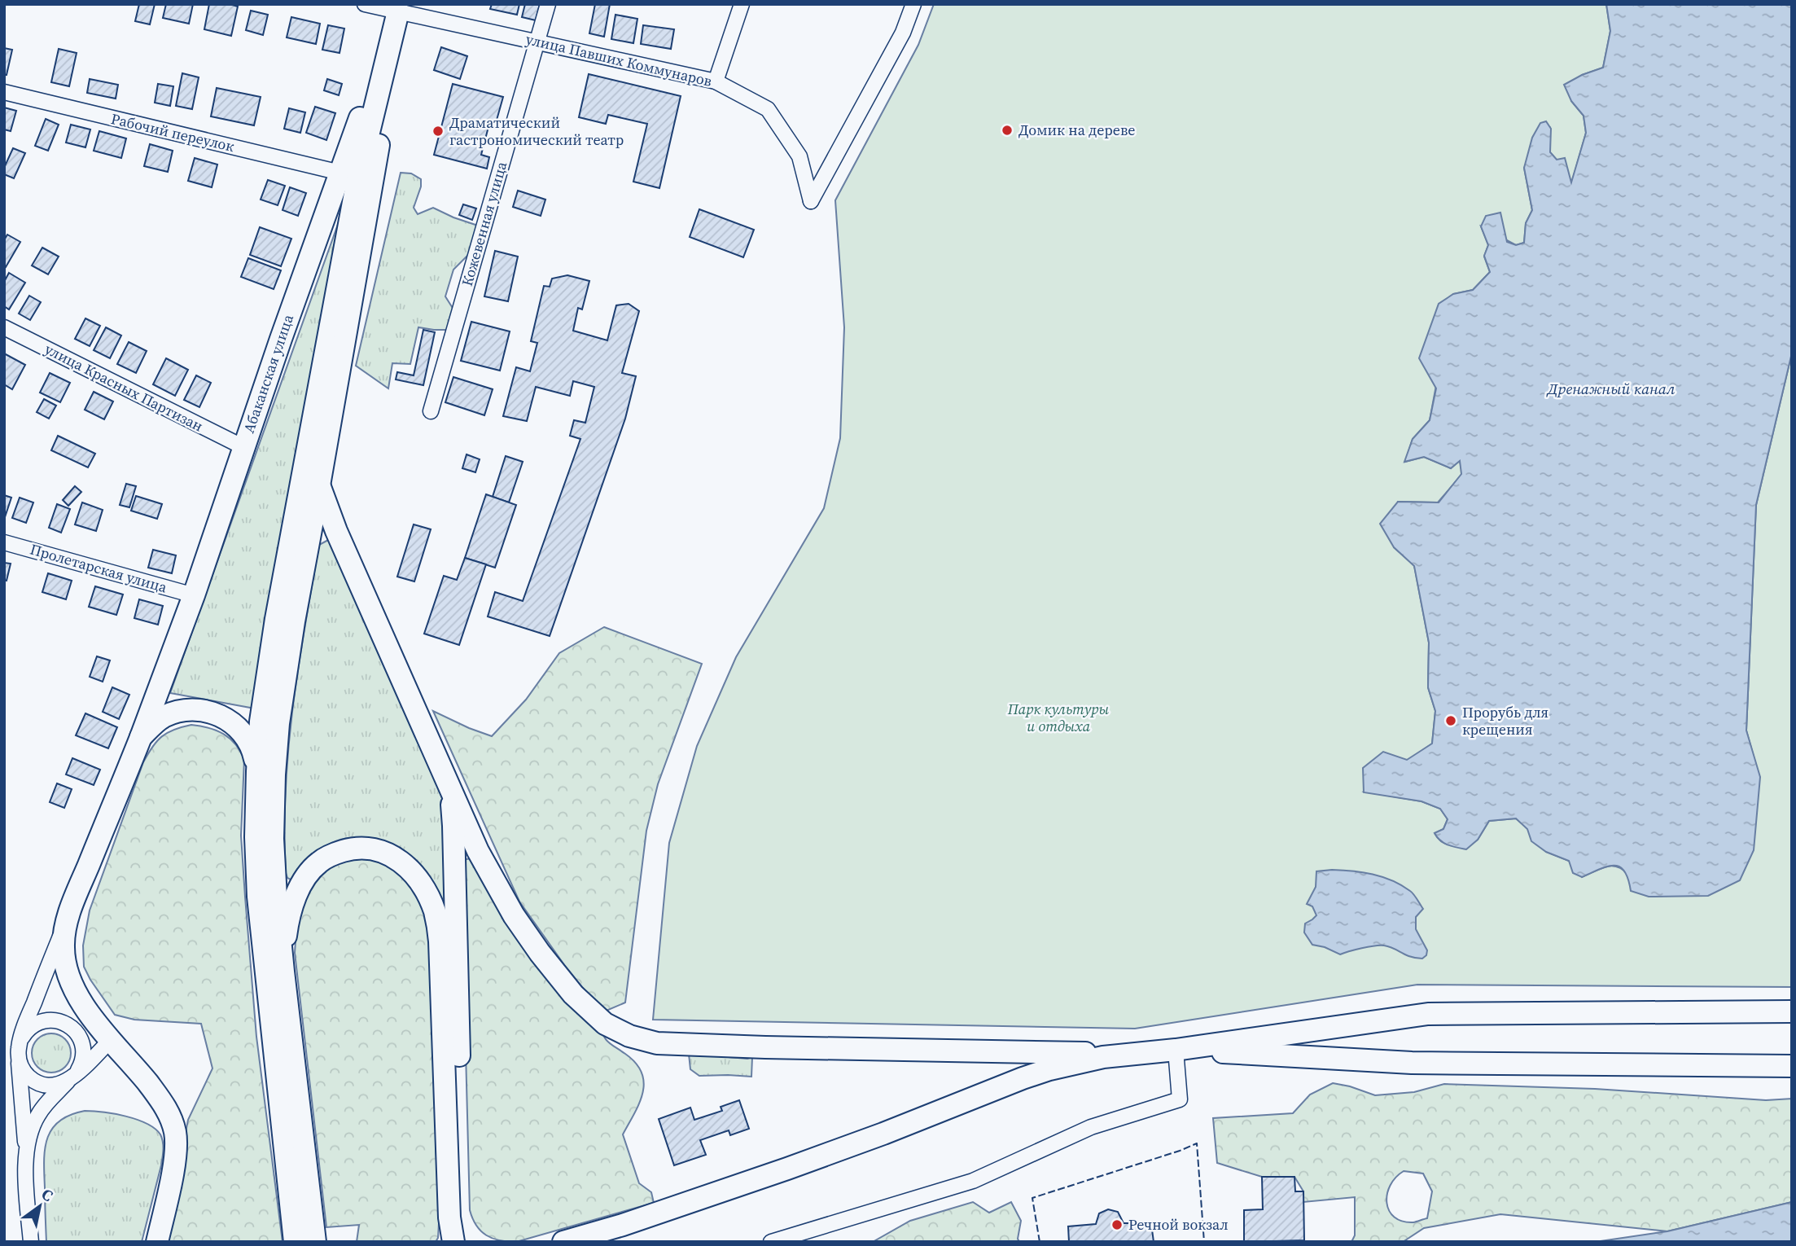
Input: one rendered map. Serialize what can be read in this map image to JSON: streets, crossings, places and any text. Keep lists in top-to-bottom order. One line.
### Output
{"streets":{"main road":["Абаканская улица"],"street":["улица Павших Коммунаров","Рабочий переулок","Кожевенная улица","улица Красных Партизан","Пролетарская улица"]},"crossings":[["улица Павших Коммунаров","Кожевенная улица"],["улица Павших Коммунаров","Абаканская улица"],["Рабочий переулок","Абаканская улица"],["Абаканская улица","улица Красных Партизан"],["Абаканская улица","Пролетарская улица"]],"water":["Дренажный канал"],"parks":["Парк культуры и отдыха"],"places":["Домик на дереве","Драматический гастрономический театр","Прорубь для крещения","Речной вокзал"],"north":"top right"}
